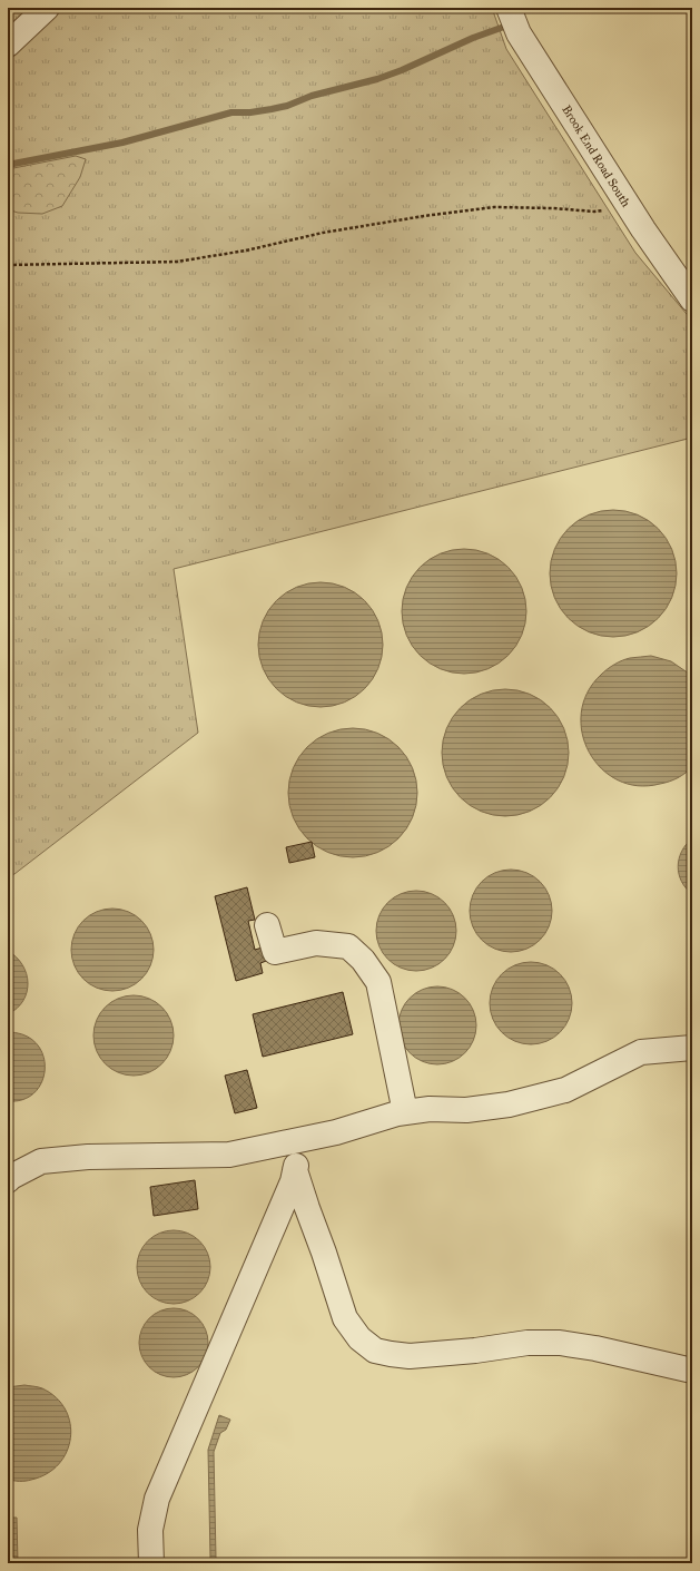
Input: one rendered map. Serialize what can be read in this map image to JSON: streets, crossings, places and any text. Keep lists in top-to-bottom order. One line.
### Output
{"streets":{"street":["Brook End Road South"]}}
